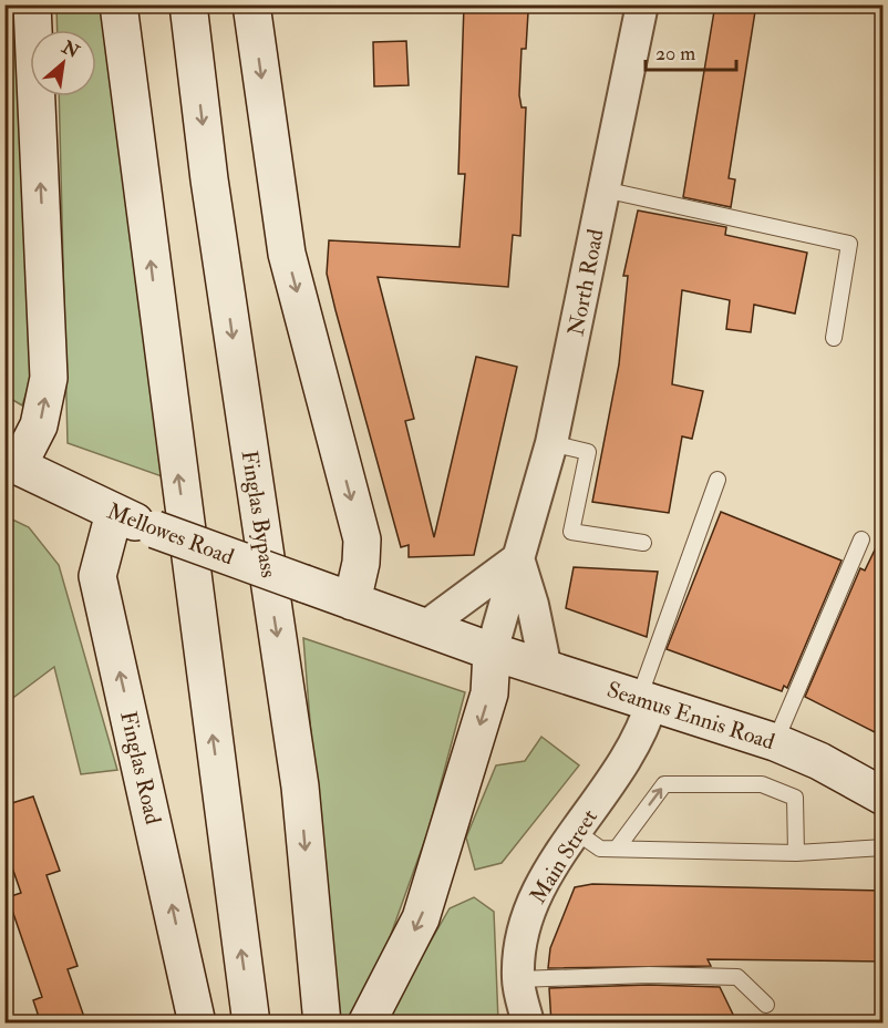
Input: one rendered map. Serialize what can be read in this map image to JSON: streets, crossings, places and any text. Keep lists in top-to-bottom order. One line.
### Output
{"streets":{"main road":["Finglas Bypass","Mellowes Road","Seamus Ennis Road","Finglas Road"],"street":["North Road","Main Street"]},"crossings":[["North Road","Mellowes Road"],["North Road","Seamus Ennis Road"],["Mellowes Road","Seamus Ennis Road"],["Mellowes Road","Finglas Road"],["Seamus Ennis Road","Main Street"]],"scale_bar":"20 m","north":"top right"}
